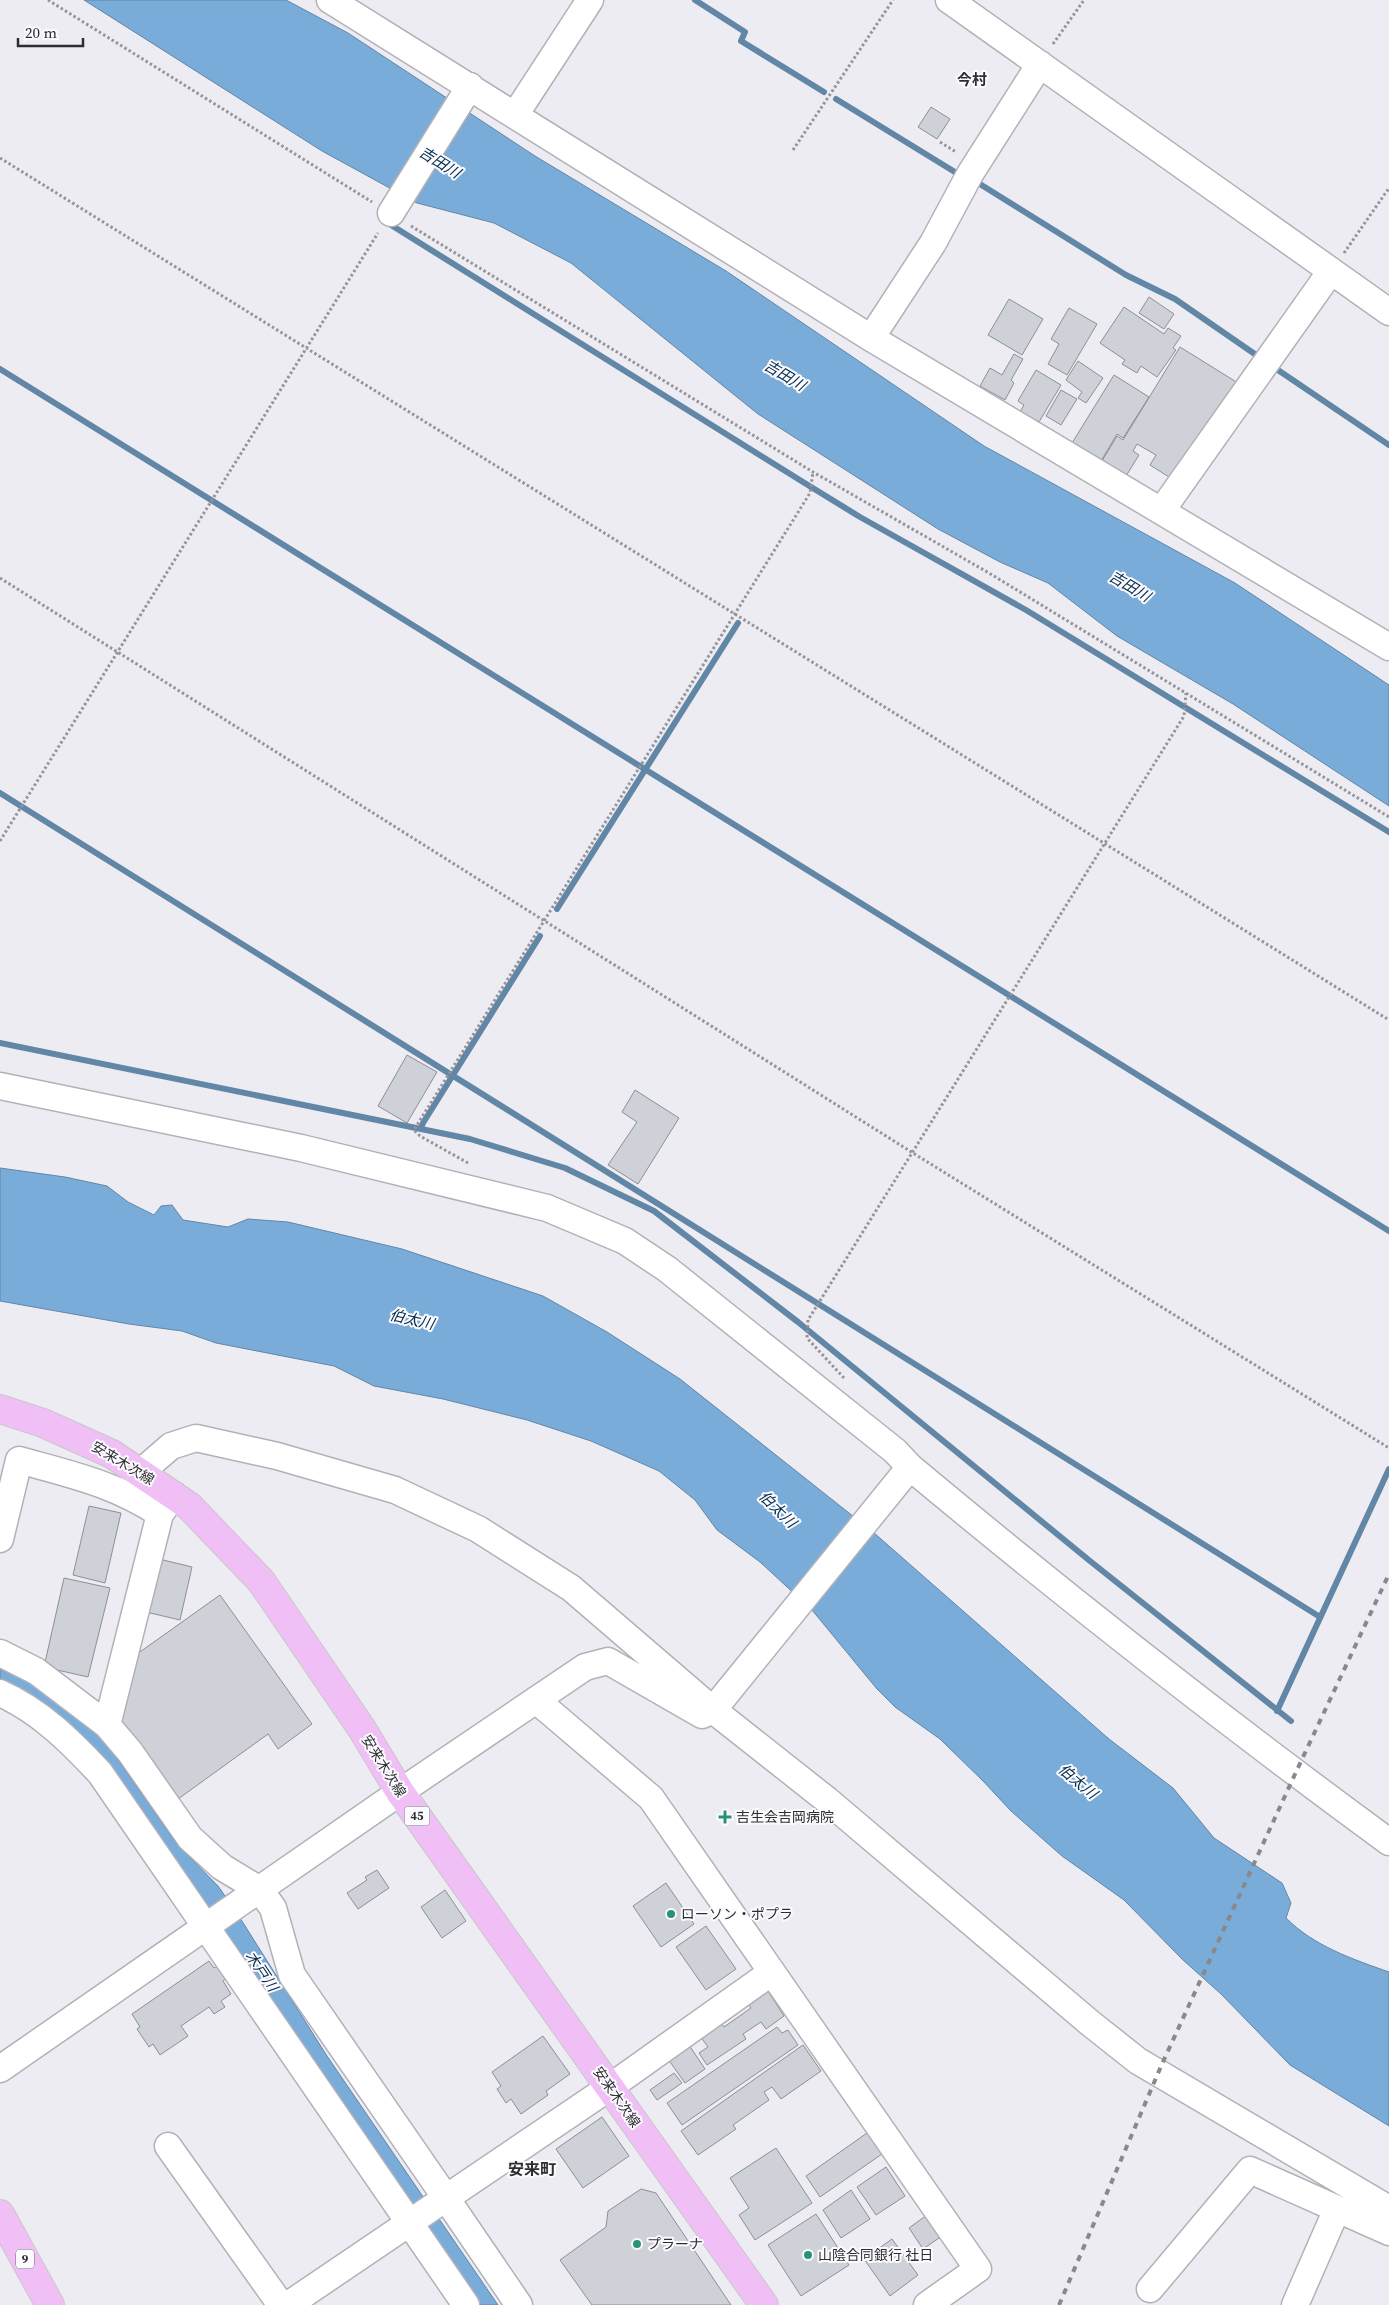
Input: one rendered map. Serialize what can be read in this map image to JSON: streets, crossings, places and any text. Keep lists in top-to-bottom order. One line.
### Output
{"streets":{"main road":["安来木次線","45","9"]},"districts":["今村","安来町"],"water":["吉田川","伯太川","木戸川"],"places":{"health":["吉生会吉岡病院"],"other":["ローソン・ポプラ","プラーナ","山陰合同銀行 社日"]},"scale_bar":"20 m"}
